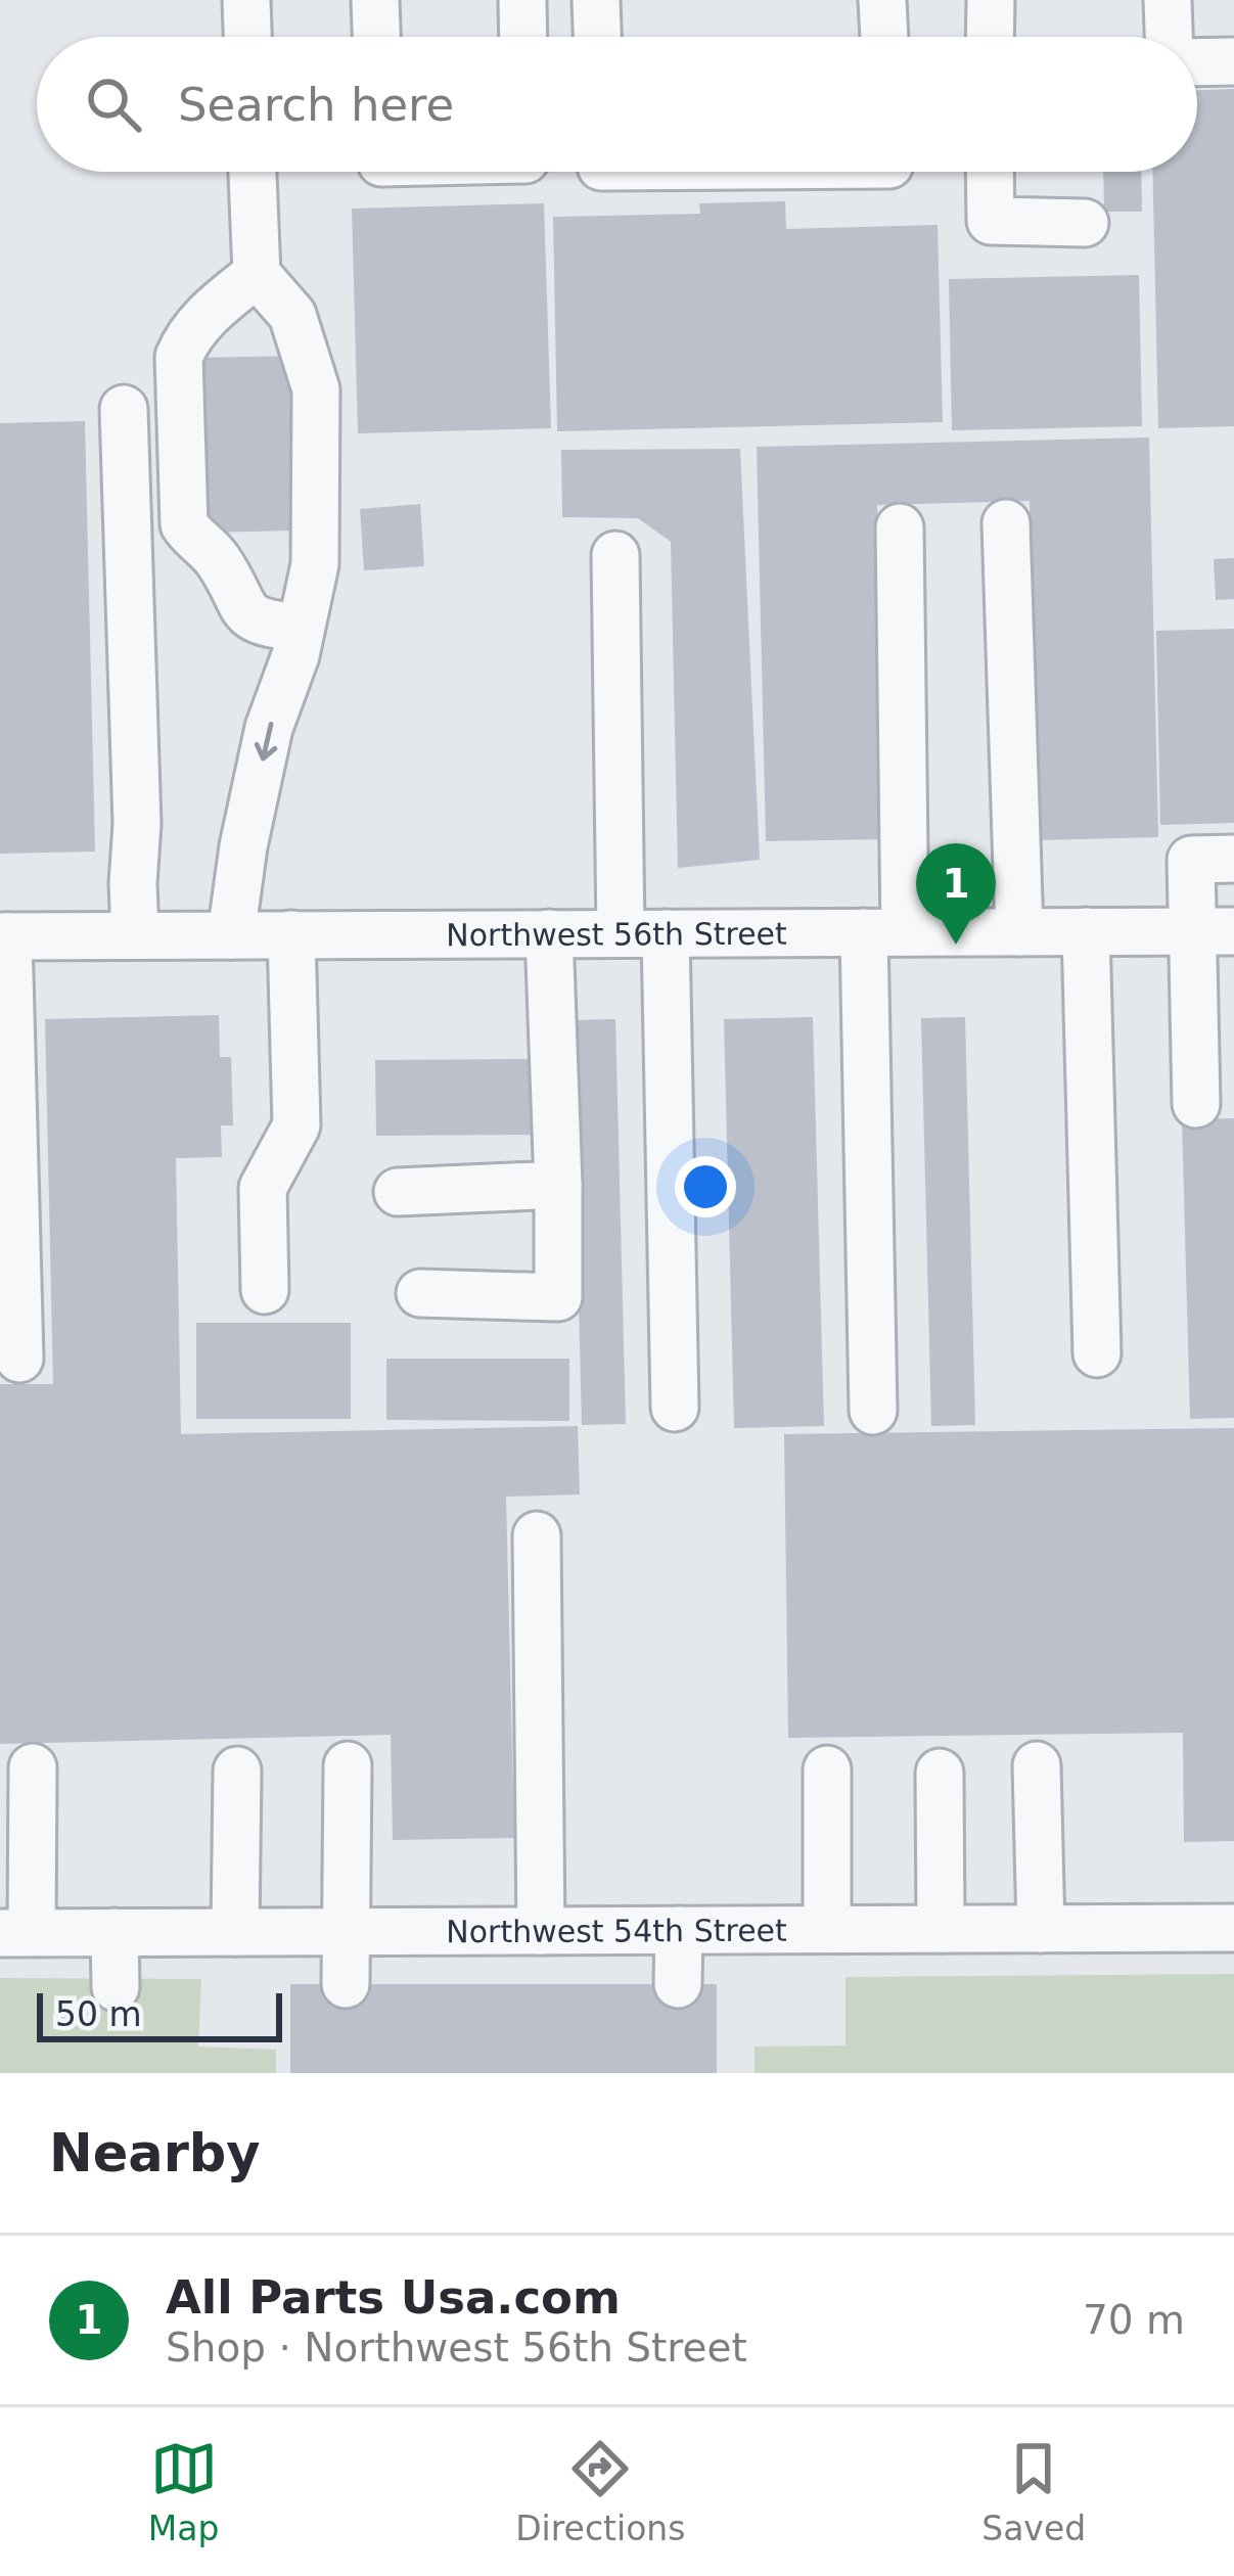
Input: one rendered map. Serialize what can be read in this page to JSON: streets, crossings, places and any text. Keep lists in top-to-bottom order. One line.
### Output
{"streets":{"street":["Northwest 56th Street","Northwest 54th Street"]},"scale_bar":"50 m","page":{"search":"Search here","pins":"1","scale":"50 m","heading":"Nearby","list":[{"mark":"1","name":"All Parts Usa.com","note":"Shop · Northwest 56th Street","value":"70 m"}],"nav":["Map","Directions","Saved"]}}
